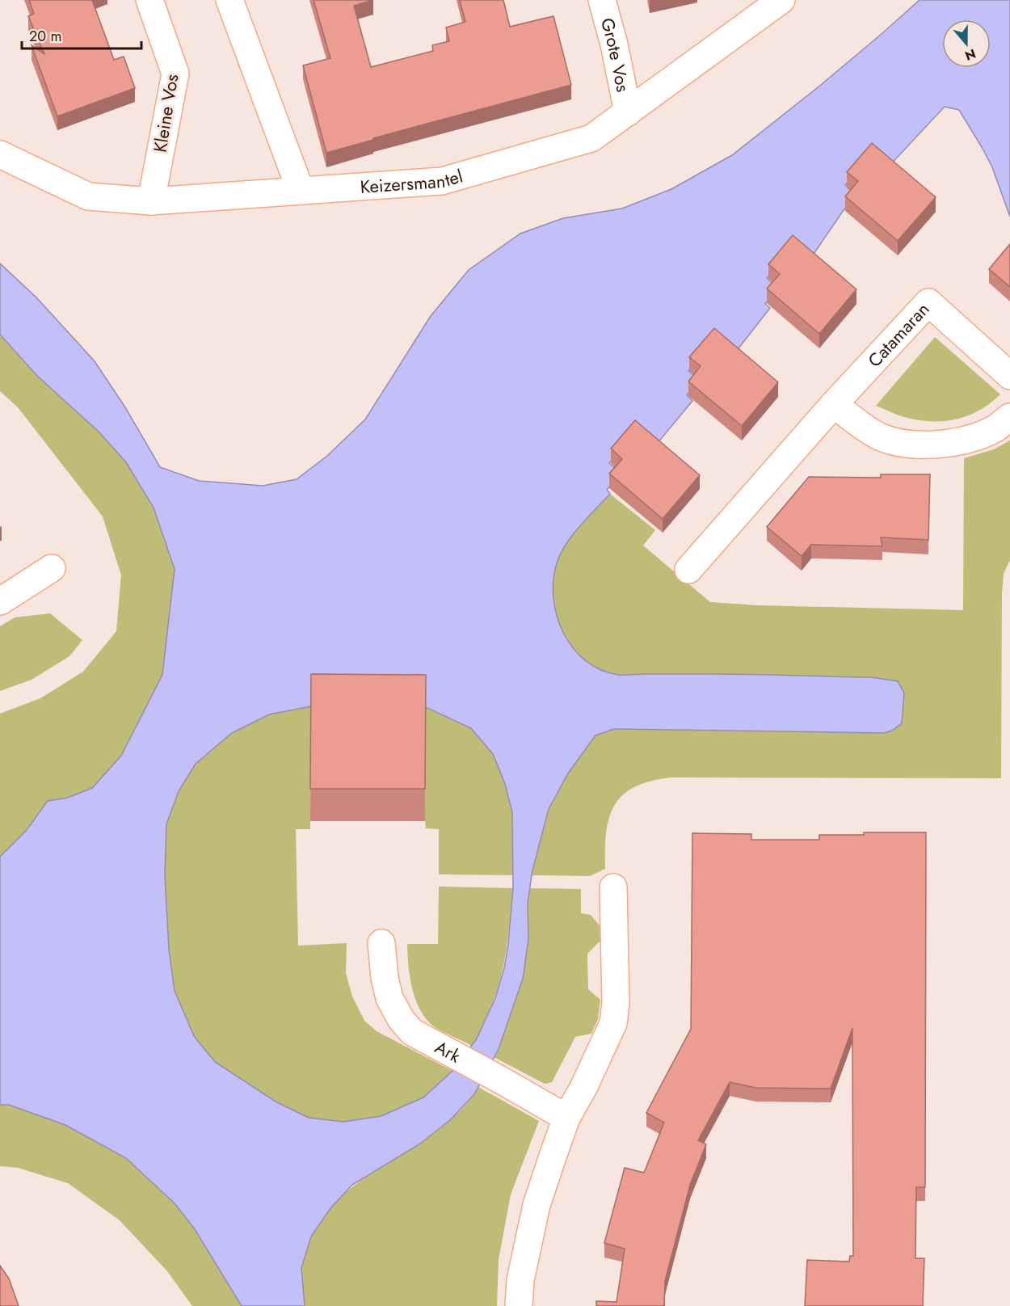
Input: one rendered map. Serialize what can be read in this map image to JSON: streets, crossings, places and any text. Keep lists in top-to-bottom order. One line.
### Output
{"streets":{"street":["Grote Vos","Kleine Vos","Keizersmantel","Catamaran","Ark"]},"crossings":[["Grote Vos","Keizersmantel"],["Kleine Vos","Keizersmantel"]],"scale_bar":"20 m","north":"bottom"}
